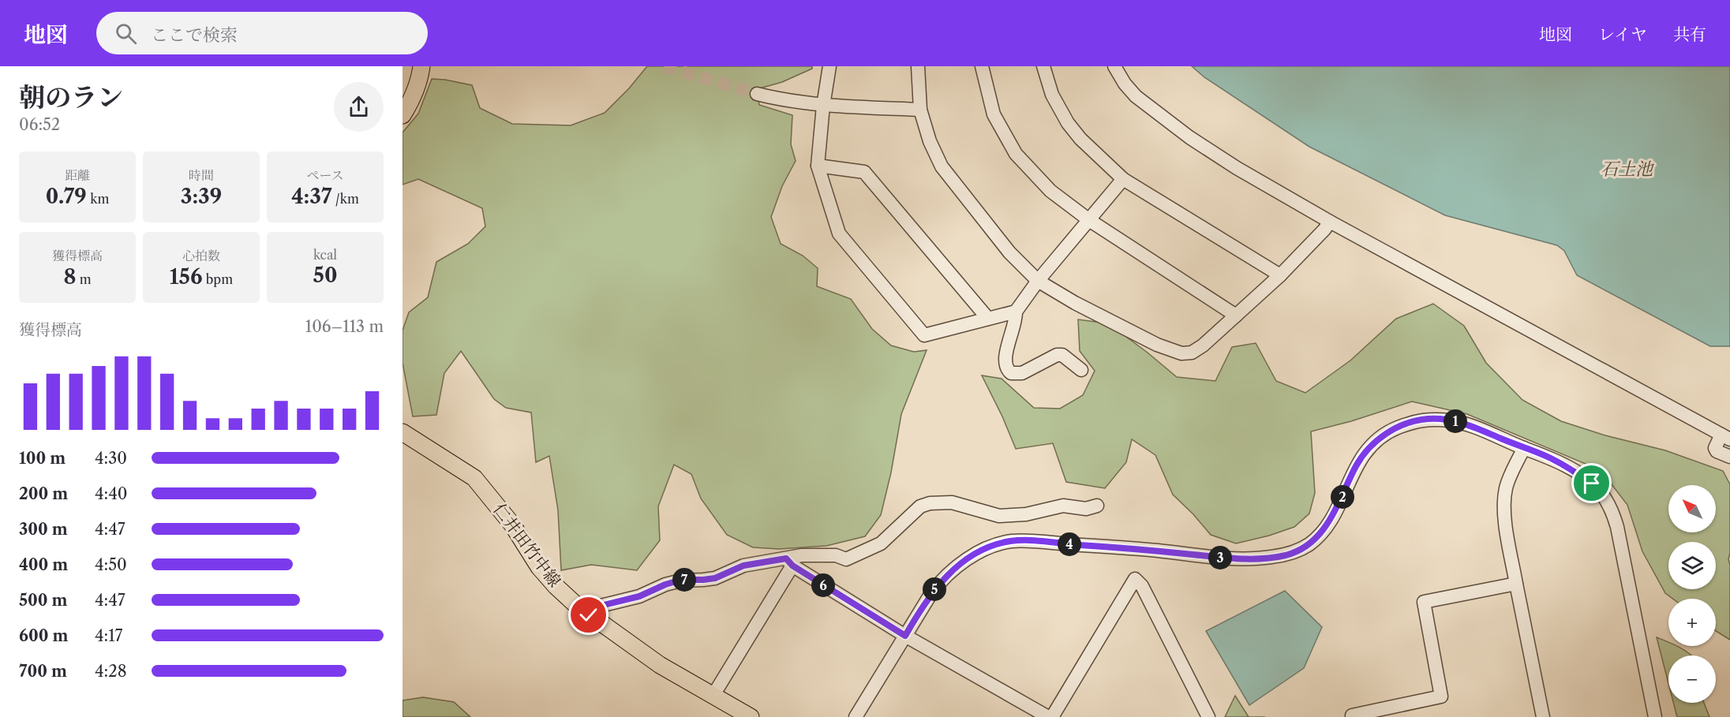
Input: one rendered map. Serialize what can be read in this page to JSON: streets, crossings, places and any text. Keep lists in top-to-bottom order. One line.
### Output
{"streets":{"main road":["仁井田竹中線"]},"water":["石土池"],"north":"top left","page":{"header":"地図","search":"ここで検索","nav":["地図","レイヤ","共有"],"heading":["朝のラン","06:52"],"stats":[["距離","0.79 km"],["時間","3:39"],["ペース","4:37 /km"],["獲得標高","8 m"],["心拍数","156 bpm"],["kcal","50"]],"chart":["獲得標高","106–113 m"],"pins":["1","2","4","3","7","6","5"],"list":[{"name":"100 m","note":"4:30"},{"name":"200 m","note":"4:40"},{"name":"300 m","note":"4:47"},{"name":"400 m","note":"4:50"},{"name":"500 m","note":"4:47"},{"name":"600 m","note":"4:17"},{"name":"700 m","note":"4:28"}],"map_buttons":["+","−"]}}
